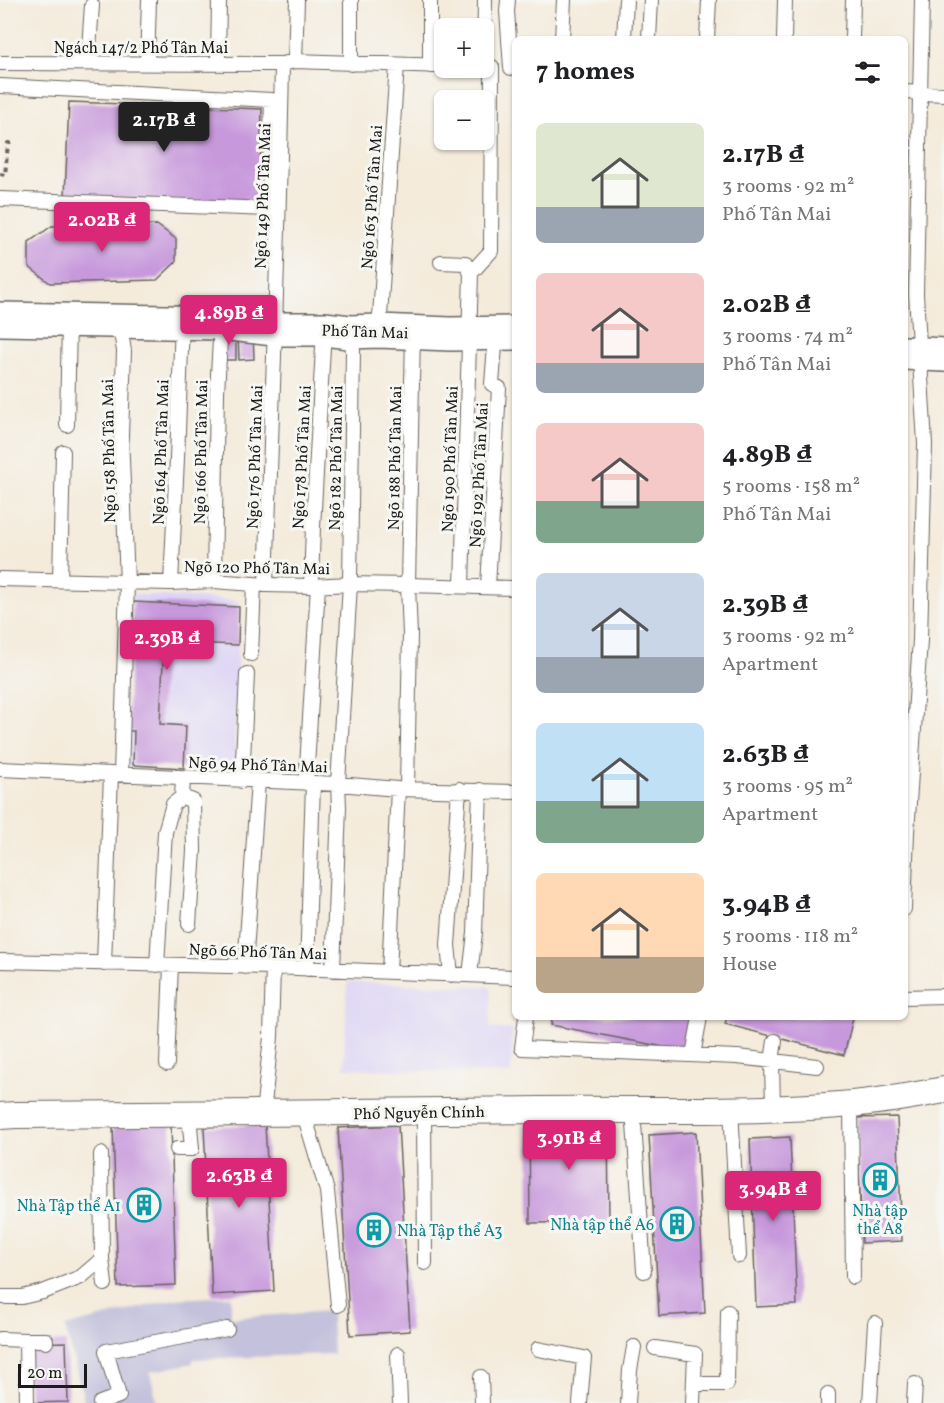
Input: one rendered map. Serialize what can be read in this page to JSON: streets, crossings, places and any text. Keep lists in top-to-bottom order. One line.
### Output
{"streets":{"street":["Phố Tân Mai","Phố Nguyễn Chính"],"lane":["Ngách 147/2 Phố Tân Mai","Ngõ 149 Phố Tân Mai","Ngõ 163 Phố Tân Mai","Ngõ 158 Phố Tân Mai","Ngõ 164 Phố Tân Mai","Ngõ 166 Phố Tân Mai","Ngõ 176 Phố Tân Mai","Ngõ 178 Phố Tân Mai","Ngõ 182 Phố Tân Mai","Ngõ 188 Phố Tân Mai","Ngõ 190 Phố Tân Mai","Ngõ 192 Phố Tân Mai","Ngõ 120 Phố Tân Mai","Ngõ 94 Phố Tân Mai","Ngõ 66 Phố Tân Mai"]},"crossings":[["Ngách 147/2 Phố Tân Mai","Ngõ 149 Phố Tân Mai"],["Ngách 147/2 Phố Tân Mai","Ngõ 163 Phố Tân Mai"],["Ngõ 149 Phố Tân Mai","Phố Tân Mai"],["Ngõ 149 Phố Tân Mai","Ngõ 176 Phố Tân Mai"],["Ngõ 163 Phố Tân Mai","Phố Tân Mai"],["Ngõ 163 Phố Tân Mai","Ngõ 178 Phố Tân Mai"],["Ngõ 163 Phố Tân Mai","Ngõ 182 Phố Tân Mai"],["Phố Tân Mai","Ngõ 158 Phố Tân Mai"],["Phố Tân Mai","Ngõ 164 Phố Tân Mai"],["Phố Tân Mai","Ngõ 166 Phố Tân Mai"],["Phố Tân Mai","Ngõ 176 Phố Tân Mai"],["Phố Tân Mai","Ngõ 178 Phố Tân Mai"],["Phố Tân Mai","Ngõ 182 Phố Tân Mai"],["Phố Tân Mai","Ngõ 188 Phố Tân Mai"],["Phố Tân Mai","Ngõ 190 Phố Tân Mai"],["Phố Tân Mai","Ngõ 192 Phố Tân Mai"],["Ngõ 158 Phố Tân Mai","Ngõ 120 Phố Tân Mai"],["Ngõ 158 Phố Tân Mai","Ngõ 94 Phố Tân Mai"],["Ngõ 158 Phố Tân Mai","Ngõ 66 Phố Tân Mai"],["Ngõ 164 Phố Tân Mai","Ngõ 120 Phố Tân Mai"],["Ngõ 166 Phố Tân Mai","Ngõ 120 Phố Tân Mai"],["Ngõ 176 Phố Tân Mai","Ngõ 120 Phố Tân Mai"],["Ngõ 178 Phố Tân Mai","Ngõ 182 Phố Tân Mai"],["Ngõ 178 Phố Tân Mai","Ngõ 120 Phố Tân Mai"],["Ngõ 178 Phố Tân Mai","Ngõ 94 Phố Tân Mai"],["Ngõ 178 Phố Tân Mai","Ngõ 66 Phố Tân Mai"],["Ngõ 182 Phố Tân Mai","Ngõ 120 Phố Tân Mai"],["Ngõ 182 Phố Tân Mai","Ngõ 94 Phố Tân Mai"],["Ngõ 182 Phố Tân Mai","Ngõ 66 Phố Tân Mai"],["Ngõ 188 Phố Tân Mai","Ngõ 120 Phố Tân Mai"],["Ngõ 188 Phố Tân Mai","Ngõ 94 Phố Tân Mai"],["Ngõ 188 Phố Tân Mai","Ngõ 66 Phố Tân Mai"],["Ngõ 190 Phố Tân Mai","Ngõ 192 Phố Tân Mai"],["Ngõ 190 Phố Tân Mai","Ngõ 120 Phố Tân Mai"],["Ngõ 192 Phố Tân Mai","Ngõ 120 Phố Tân Mai"]],"places":{"building":["Nhà tập thể A8","Nhà Tập thể A1","Nhà tập thể A6","Nhà Tập thể A3"]},"scale_bar":"20 m","page":{"map_buttons":["+","−"],"heading":"7 homes","price":["2.17B ₫","2.02B ₫","4.89B ₫","2.39B ₫","3.91B ₫","2.63B ₫","3.94B ₫"],"list":[{"name":"2.17B ₫","note":"3 rooms · 92 m² · Phố Tân Mai"},{"name":"2.02B ₫","note":"3 rooms · 74 m² · Phố Tân Mai"},{"name":"4.89B ₫","note":"5 rooms · 158 m² · Phố Tân Mai"},{"name":"2.39B ₫","note":"3 rooms · 92 m² · Apartment"},{"name":"2.63B ₫","note":"3 rooms · 95 m² · Apartment"},{"name":"3.94B ₫","note":"5 rooms · 118 m² · House"}],"scale":"20 m"}}
